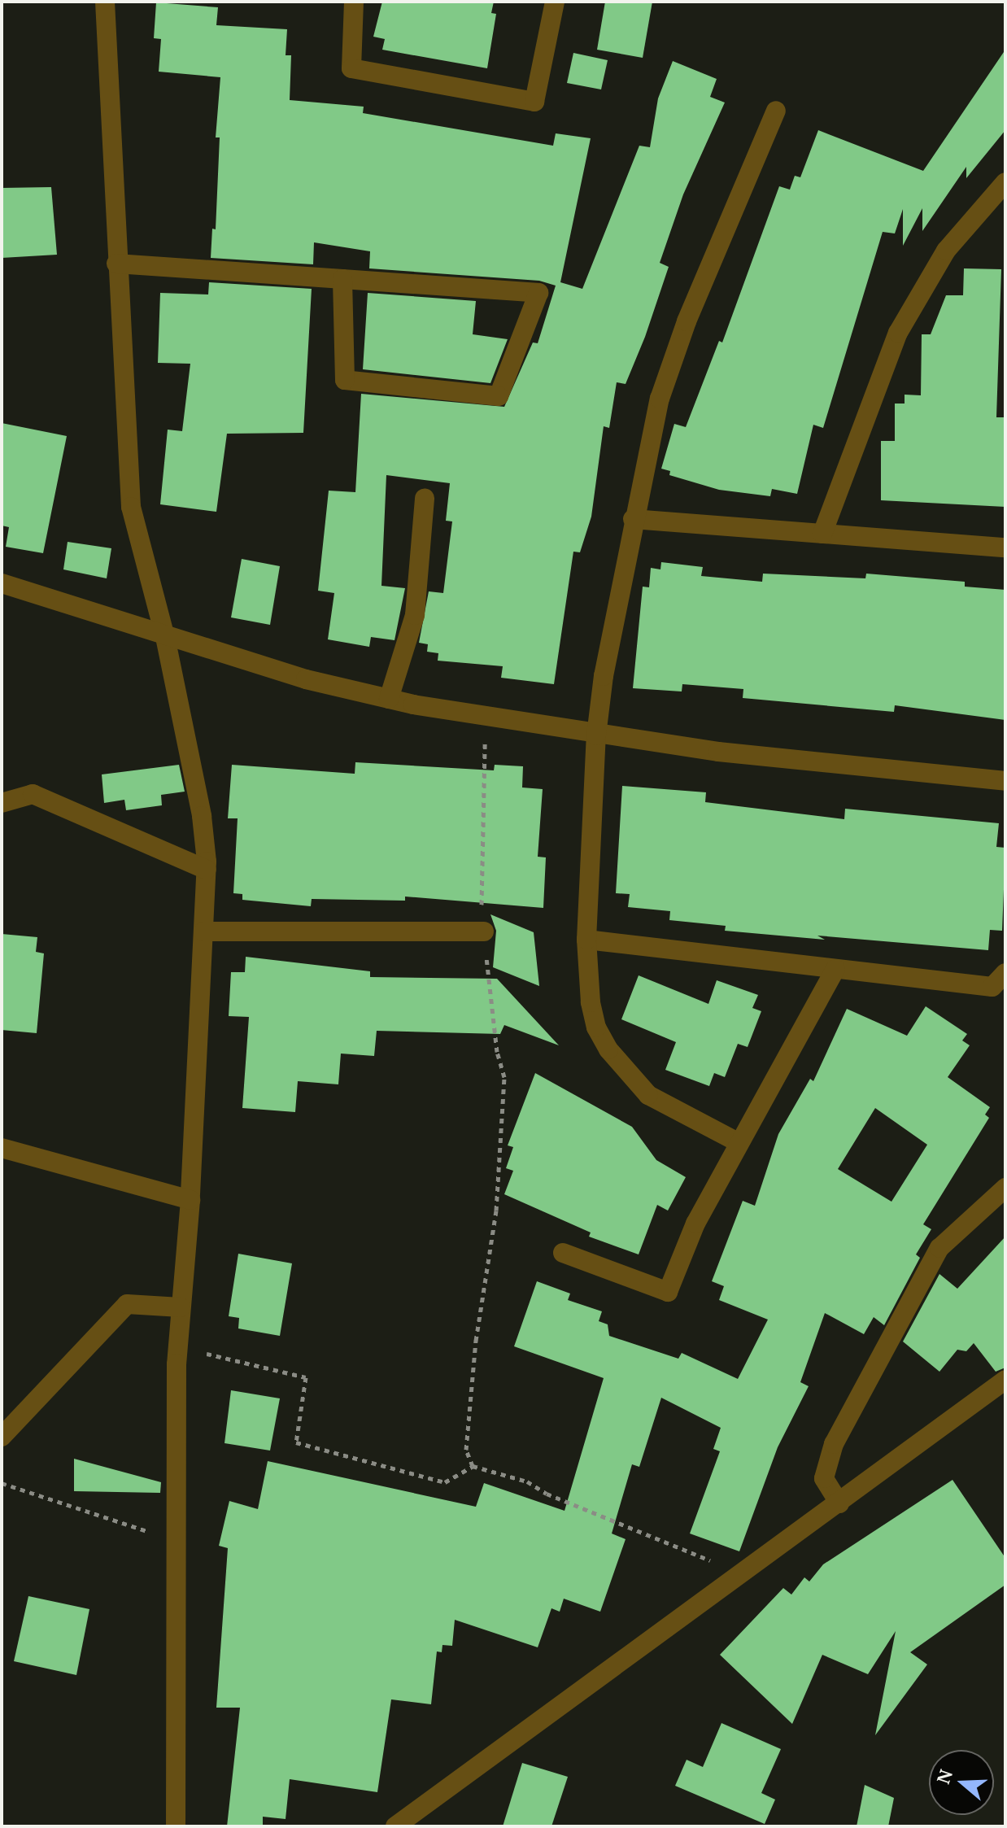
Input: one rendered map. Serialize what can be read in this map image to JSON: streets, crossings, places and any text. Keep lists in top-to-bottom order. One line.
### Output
{"north":"left"}
